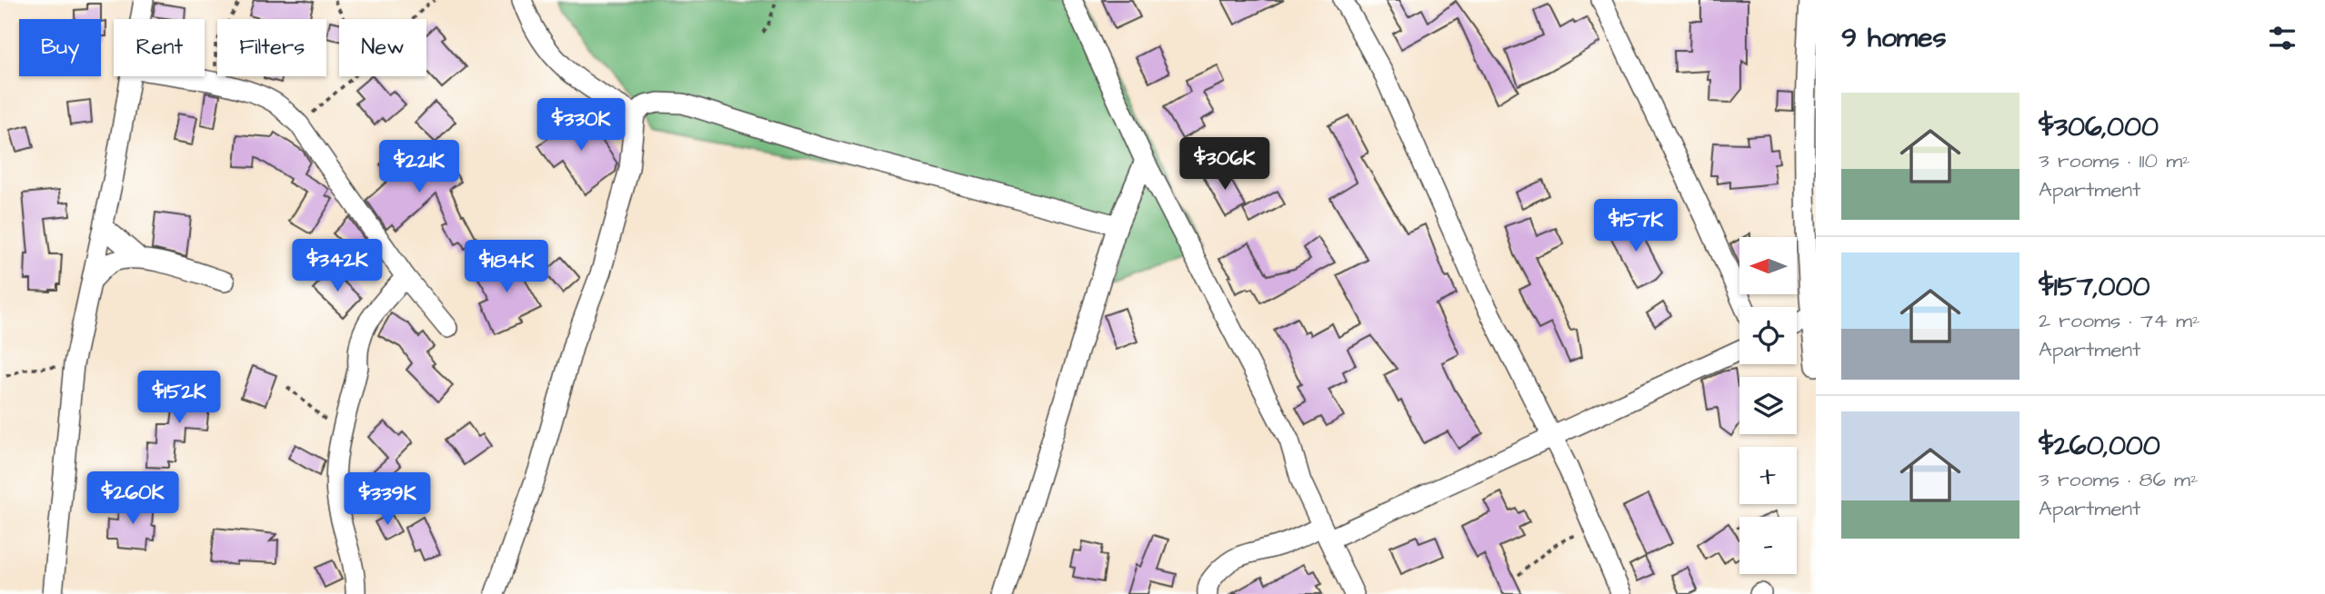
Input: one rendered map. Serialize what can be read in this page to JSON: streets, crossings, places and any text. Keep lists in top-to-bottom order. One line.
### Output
{"north":"left","page":{"heading":"9 homes","chip":["Buy","Rent","Filters","New"],"list":[{"name":"$306,000","note":"3 rooms · 110 m² · Apartment"},{"name":"$157,000","note":"2 rooms · 74 m² · Apartment"},{"name":"$260,000","note":"3 rooms · 86 m² · Apartment"}],"price":["$330K","$306K","$221K","$157K","$342K","$184K","$152K","$260K","$339K"],"map_buttons":["+","−"]}}
